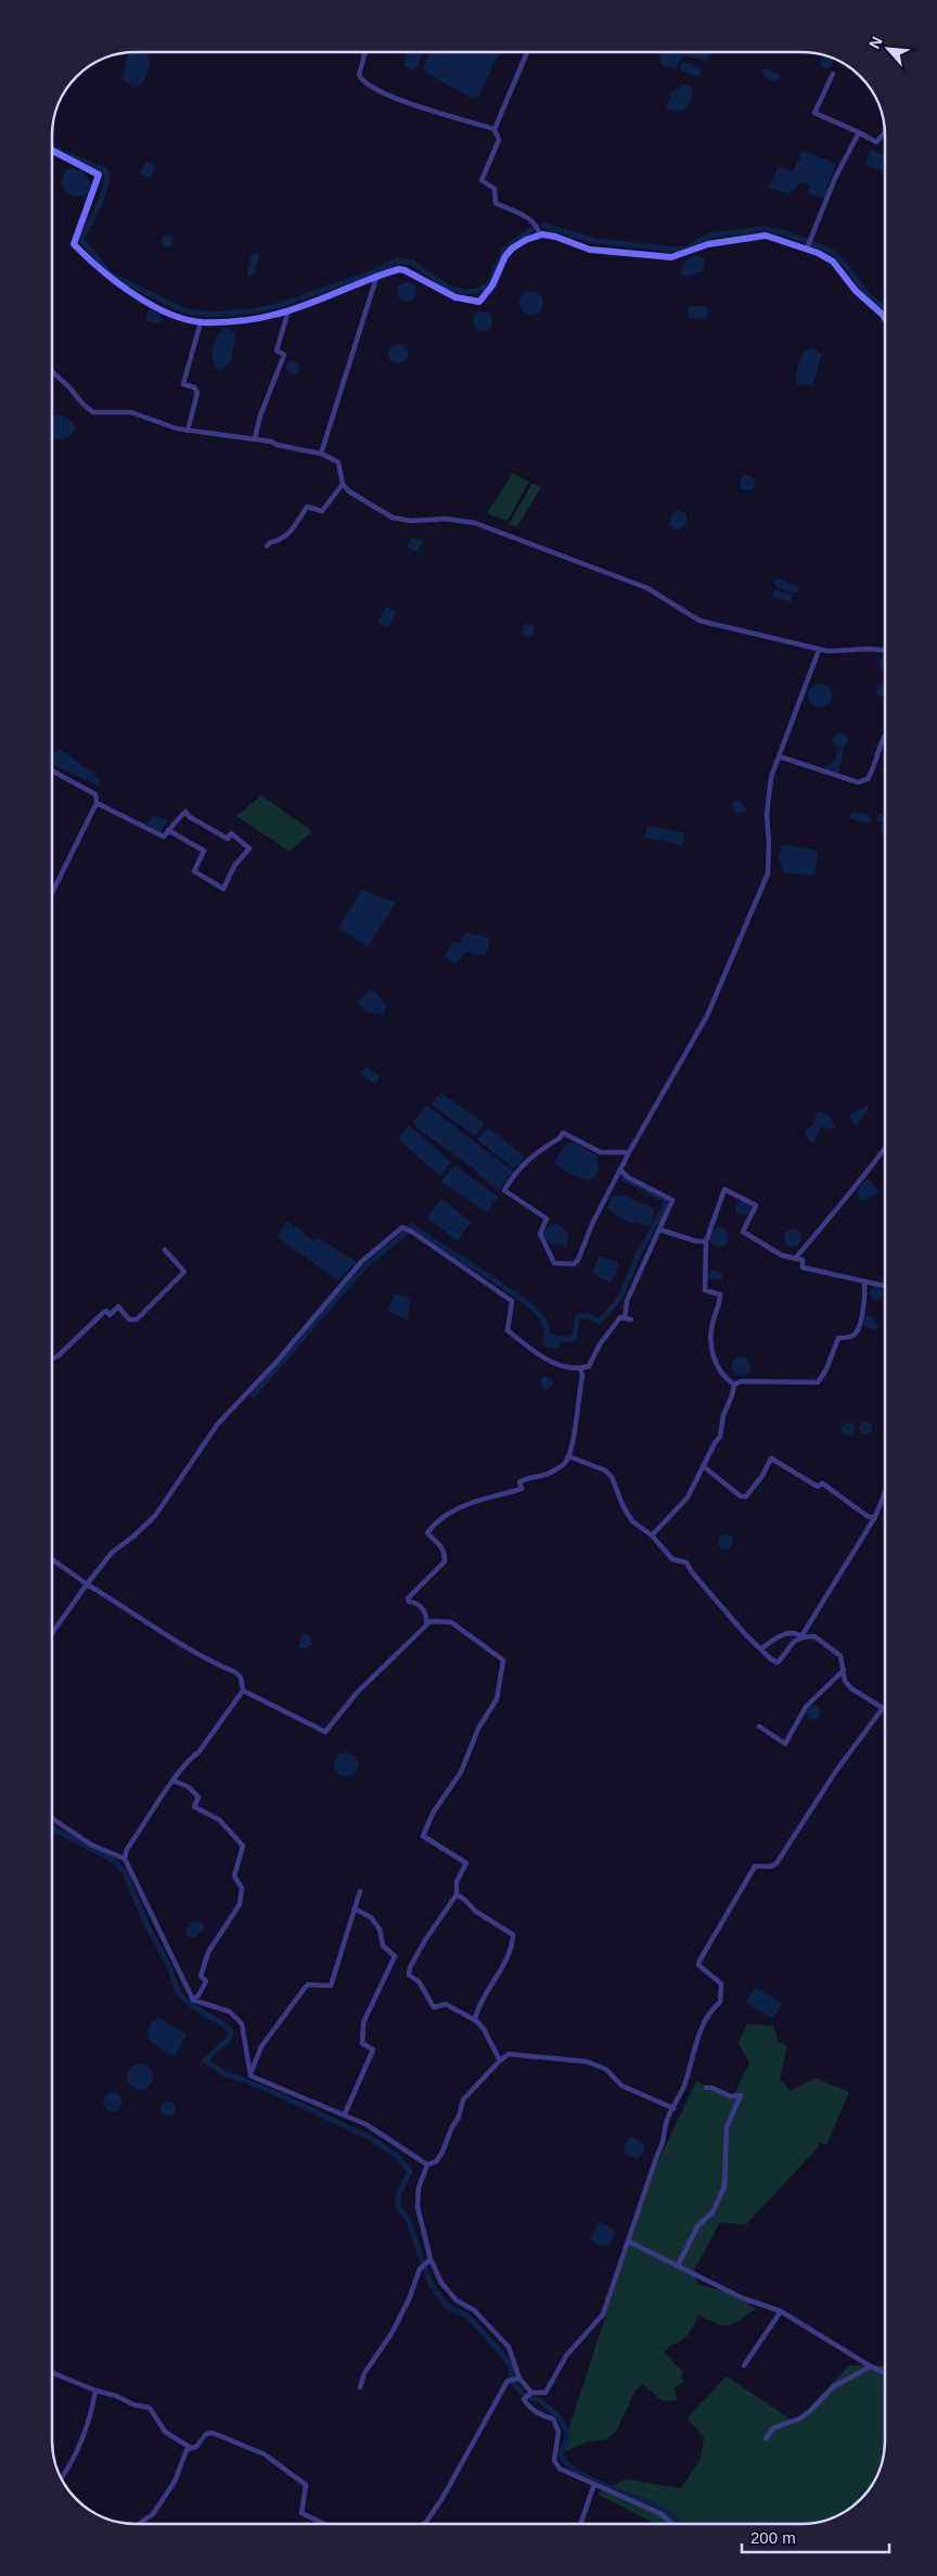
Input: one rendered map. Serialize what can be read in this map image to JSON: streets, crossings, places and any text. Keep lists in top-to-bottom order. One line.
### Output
{"scale_bar":"200 m","north":"top left"}
